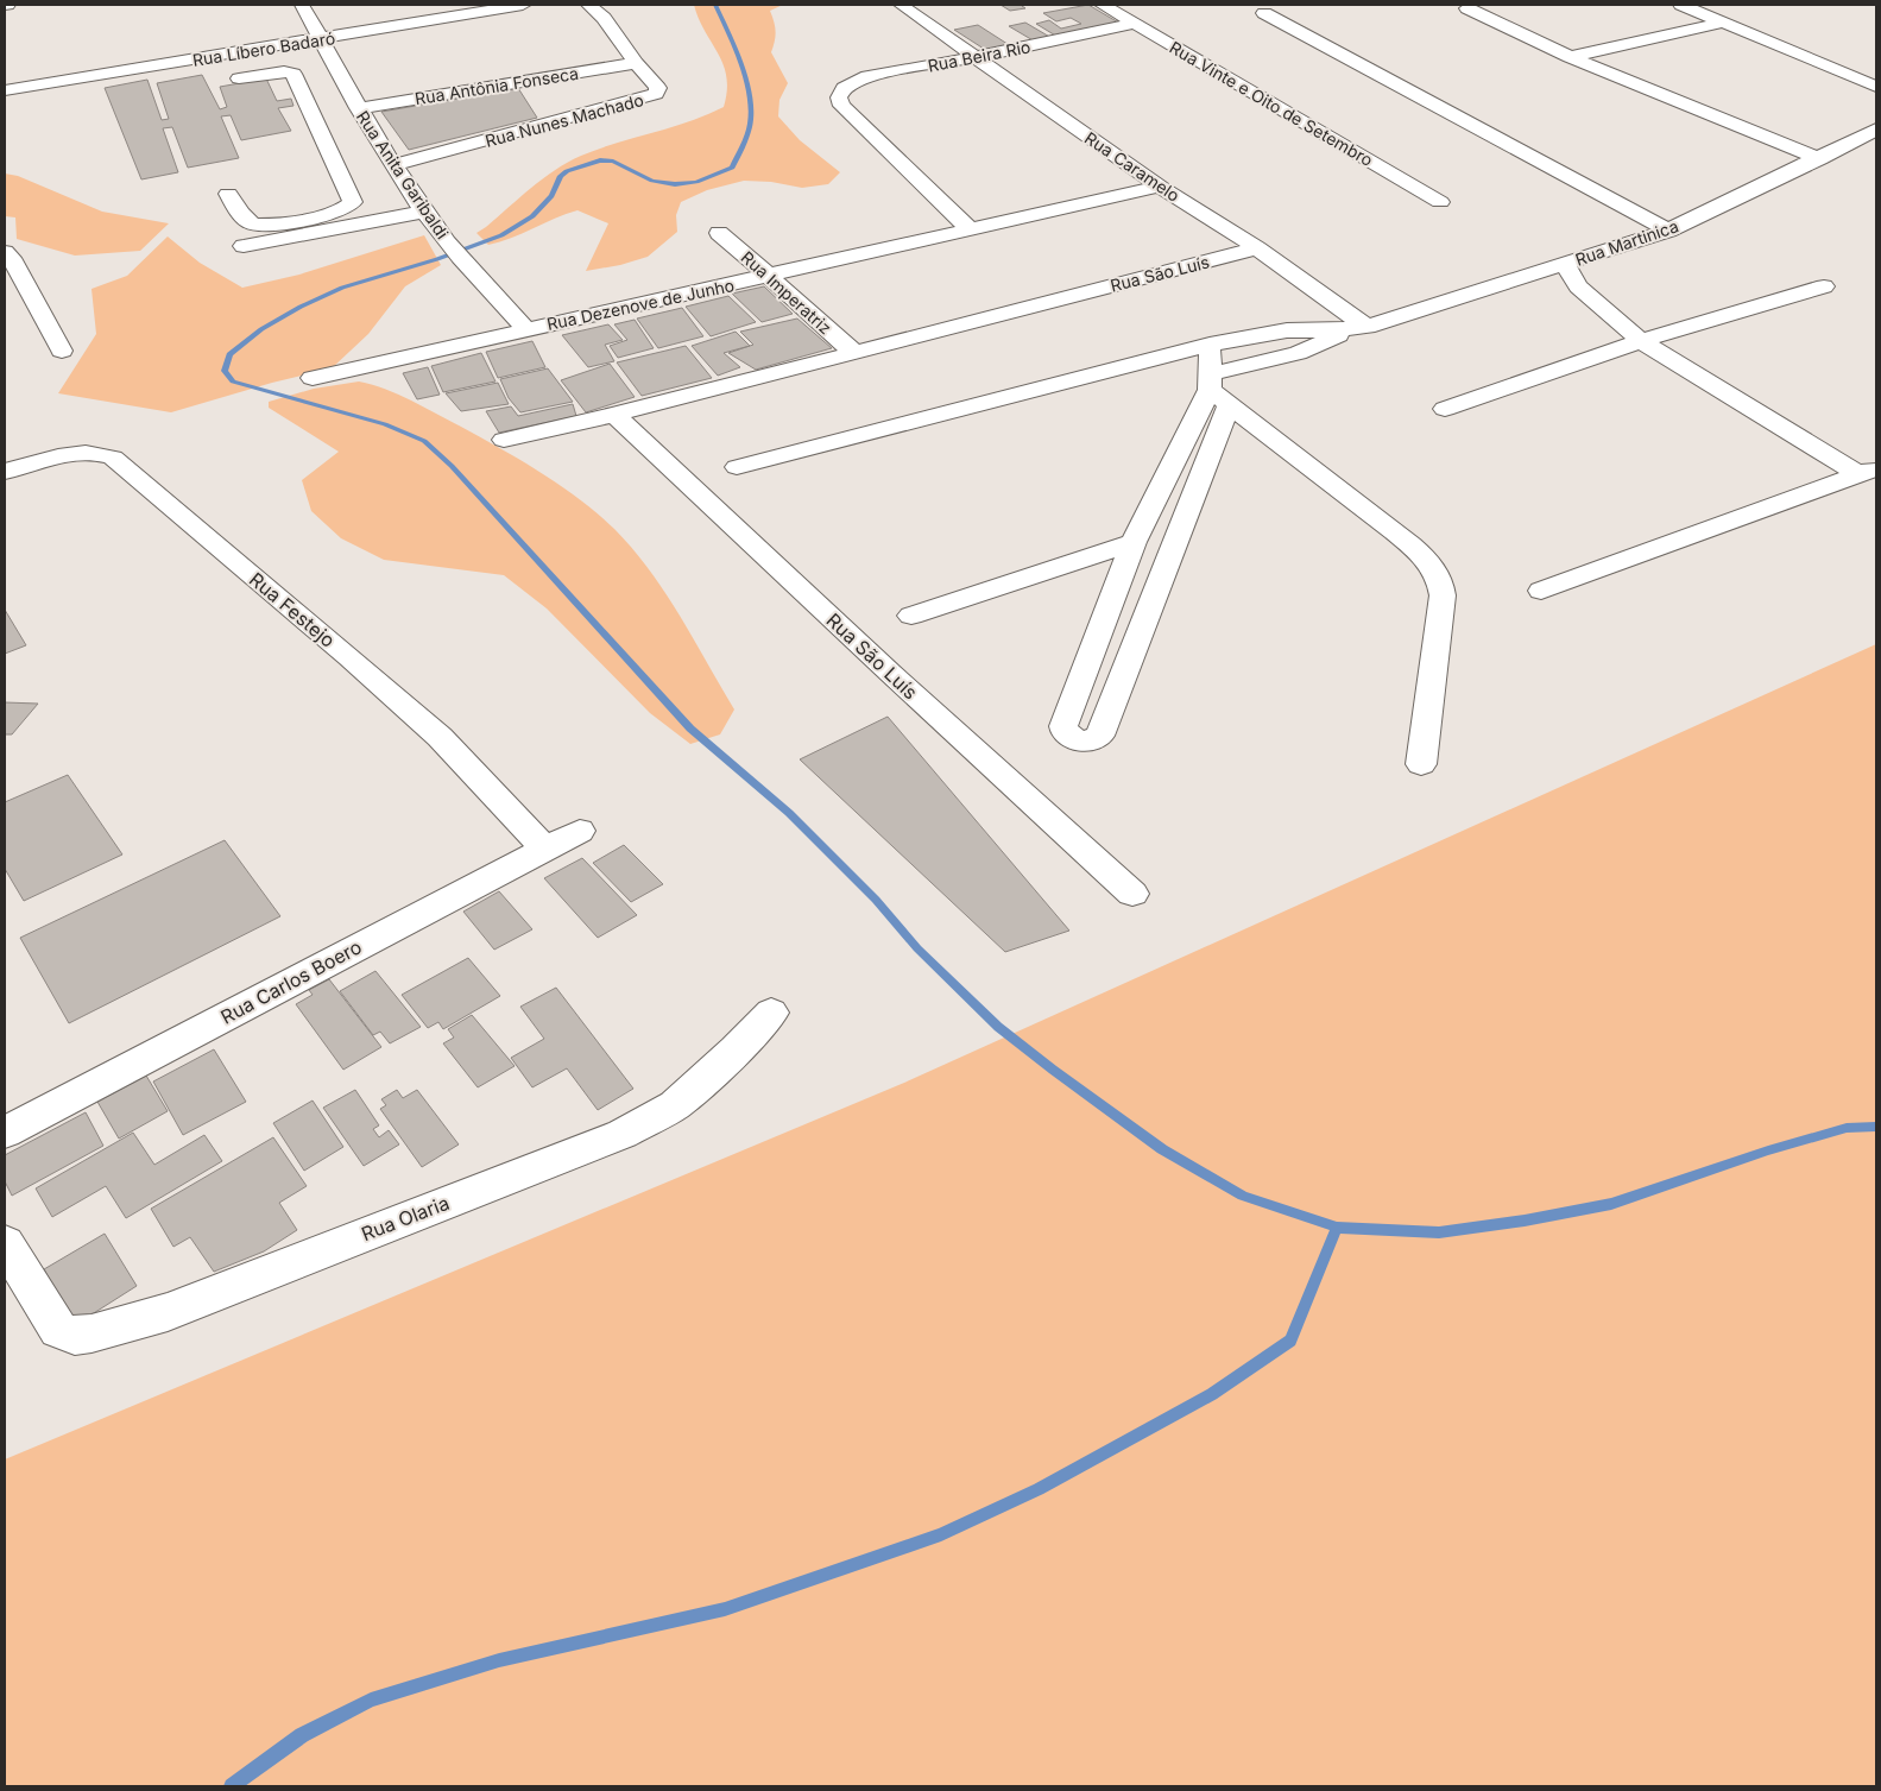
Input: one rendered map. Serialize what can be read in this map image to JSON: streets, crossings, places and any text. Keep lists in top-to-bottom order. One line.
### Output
{"streets":{"street":["Rua Líbero Badaró","Rua Beira Rio","Rua Antônia Fonseca","Rua Vinte e Oito de Setembro","Rua Nunes Machado","Rua Caramelo","Rua Anita Garibaldi","Rua Martinica","Rua São Luís","Rua Imperatriz","Rua Dezenove de Junho","Rua Festejo","Rua Carlos Boero","Rua Olaria"]},"crossings":[["Rua Líbero Badaró","Rua Anita Garibaldi"],["Rua Beira Rio","Rua Vinte e Oito de Setembro"],["Rua Beira Rio","Rua Caramelo"],["Rua Beira Rio","Rua Dezenove de Junho"],["Rua Antônia Fonseca","Rua Nunes Machado"],["Rua Antônia Fonseca","Rua Anita Garibaldi"],["Rua Nunes Machado","Rua Anita Garibaldi"],["Rua Caramelo","Rua Martinica"],["Rua Caramelo","Rua São Luís"],["Rua Caramelo","Rua Dezenove de Junho"],["Rua Anita Garibaldi","Rua Dezenove de Junho"],["Rua São Luís","Rua Imperatriz"],["Rua Imperatriz","Rua Dezenove de Junho"],["Rua Festejo","Rua Carlos Boero"]]}
